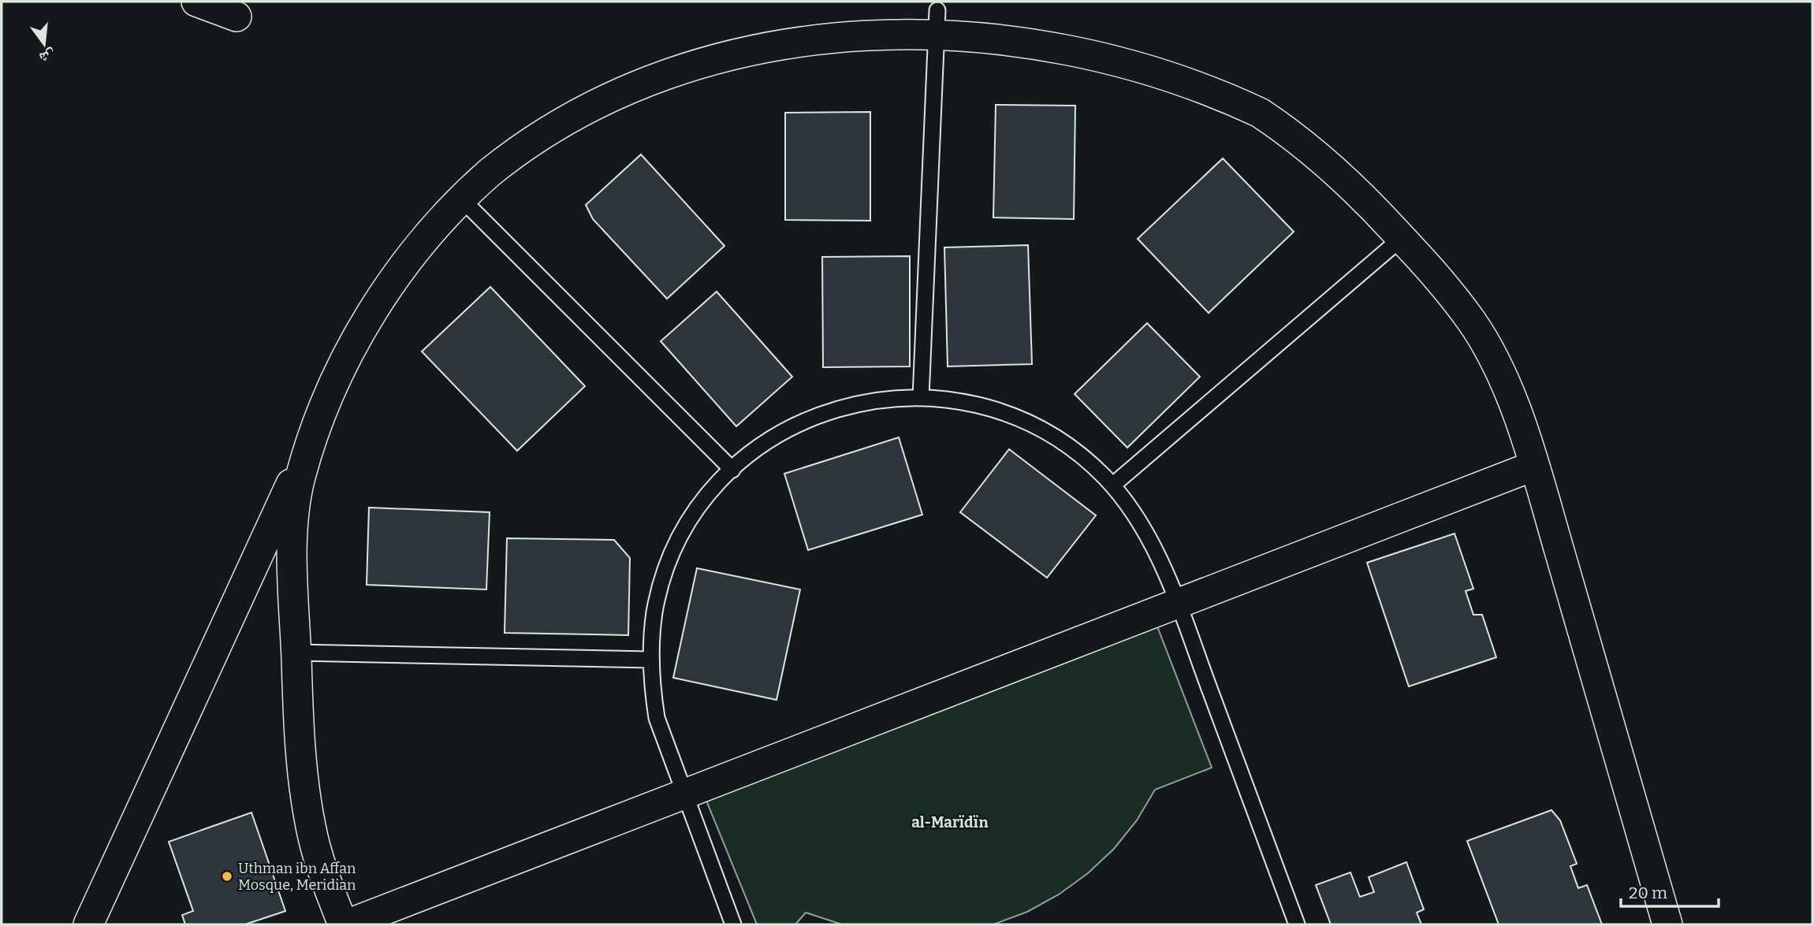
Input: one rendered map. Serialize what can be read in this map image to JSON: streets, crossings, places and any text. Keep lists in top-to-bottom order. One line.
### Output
{"districts":["al-Marïdïn"],"places":["Uthman ibn Affan Mosque, Meridian"],"scale_bar":"20 m","north":"bottom"}
